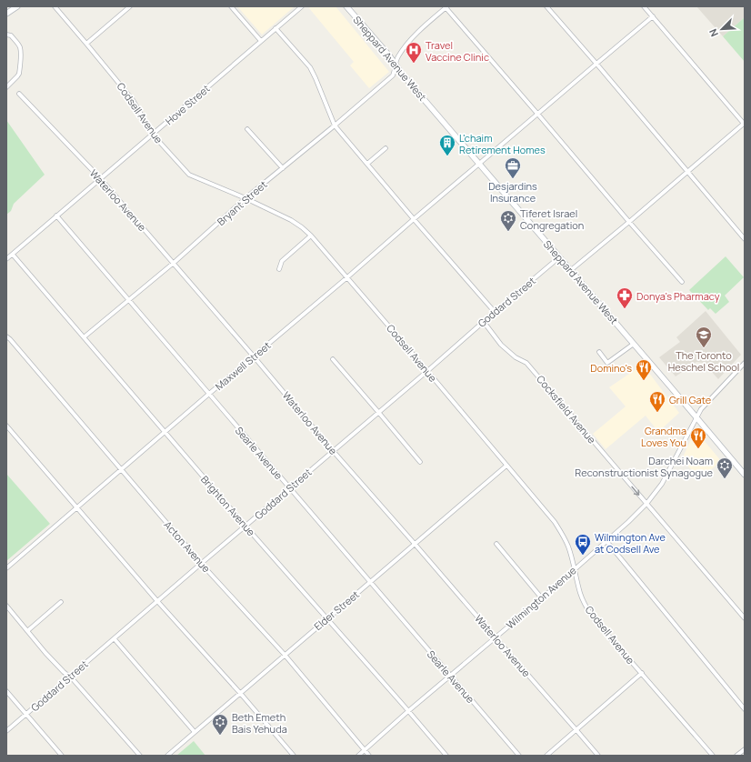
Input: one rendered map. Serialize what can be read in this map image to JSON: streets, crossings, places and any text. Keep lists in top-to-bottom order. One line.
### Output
{"streets":{"main road":["Sheppard Avenue West"],"street":["Hove Street","Codsell Avenue","Waterloo Avenue","Bryant Street","Goddard Street","Maxwell Street","Cocksfield Avenue","Searle Avenue","Brighton Avenue","Acton Avenue","Wilmington Avenue","Elder Street"]},"crossings":[["Sheppard Avenue West","Bryant Street"],["Sheppard Avenue West","Goddard Street"],["Sheppard Avenue West","Maxwell Street"],["Sheppard Avenue West","Wilmington Avenue"],["Hove Street","Codsell Avenue"],["Hove Street","Waterloo Avenue"],["Hove Street","Searle Avenue"],["Hove Street","Brighton Avenue"],["Codsell Avenue","Bryant Street"],["Codsell Avenue","Goddard Street"],["Codsell Avenue","Maxwell Street"],["Codsell Avenue","Wilmington Avenue"],["Codsell Avenue","Elder Street"],["Waterloo Avenue","Bryant Street"],["Waterloo Avenue","Goddard Street"],["Waterloo Avenue","Maxwell Street"],["Waterloo Avenue","Wilmington Avenue"],["Waterloo Avenue","Elder Street"],["Bryant Street","Searle Avenue"],["Bryant Street","Brighton Avenue"],["Goddard Street","Cocksfield Avenue"],["Goddard Street","Searle Avenue"],["Goddard Street","Brighton Avenue"],["Goddard Street","Acton Avenue"],["Maxwell Street","Searle Avenue"],["Maxwell Street","Brighton Avenue"],["Maxwell Street","Acton Avenue"],["Cocksfield Avenue","Wilmington Avenue"],["Searle Avenue","Wilmington Avenue"],["Searle Avenue","Elder Street"],["Brighton Avenue","Wilmington Avenue"],["Brighton Avenue","Elder Street"],["Acton Avenue","Wilmington Avenue"],["Acton Avenue","Elder Street"]],"one_way":["Cocksfield Avenue"],"places":{"hospital":["Travel Vaccine Clinic"],"building":["L'chaim Retirement Homes"],"office":["Desjardins Insurance"],"synagogue":["Tiferet Israel Congregation","Darchei Noam Reconstructionist Synagogue","Beth Emeth Bais Yehuda"],"pharmacy":["Donya’s Pharmacy"],"school or university":["The Toronto Heschel School"],"restaurant":["Domino's","Grill Gate","Grandma Loves You"],"bus stop":["Wilmington Ave at Codsell Ave"]},"north":"bottom left"}
